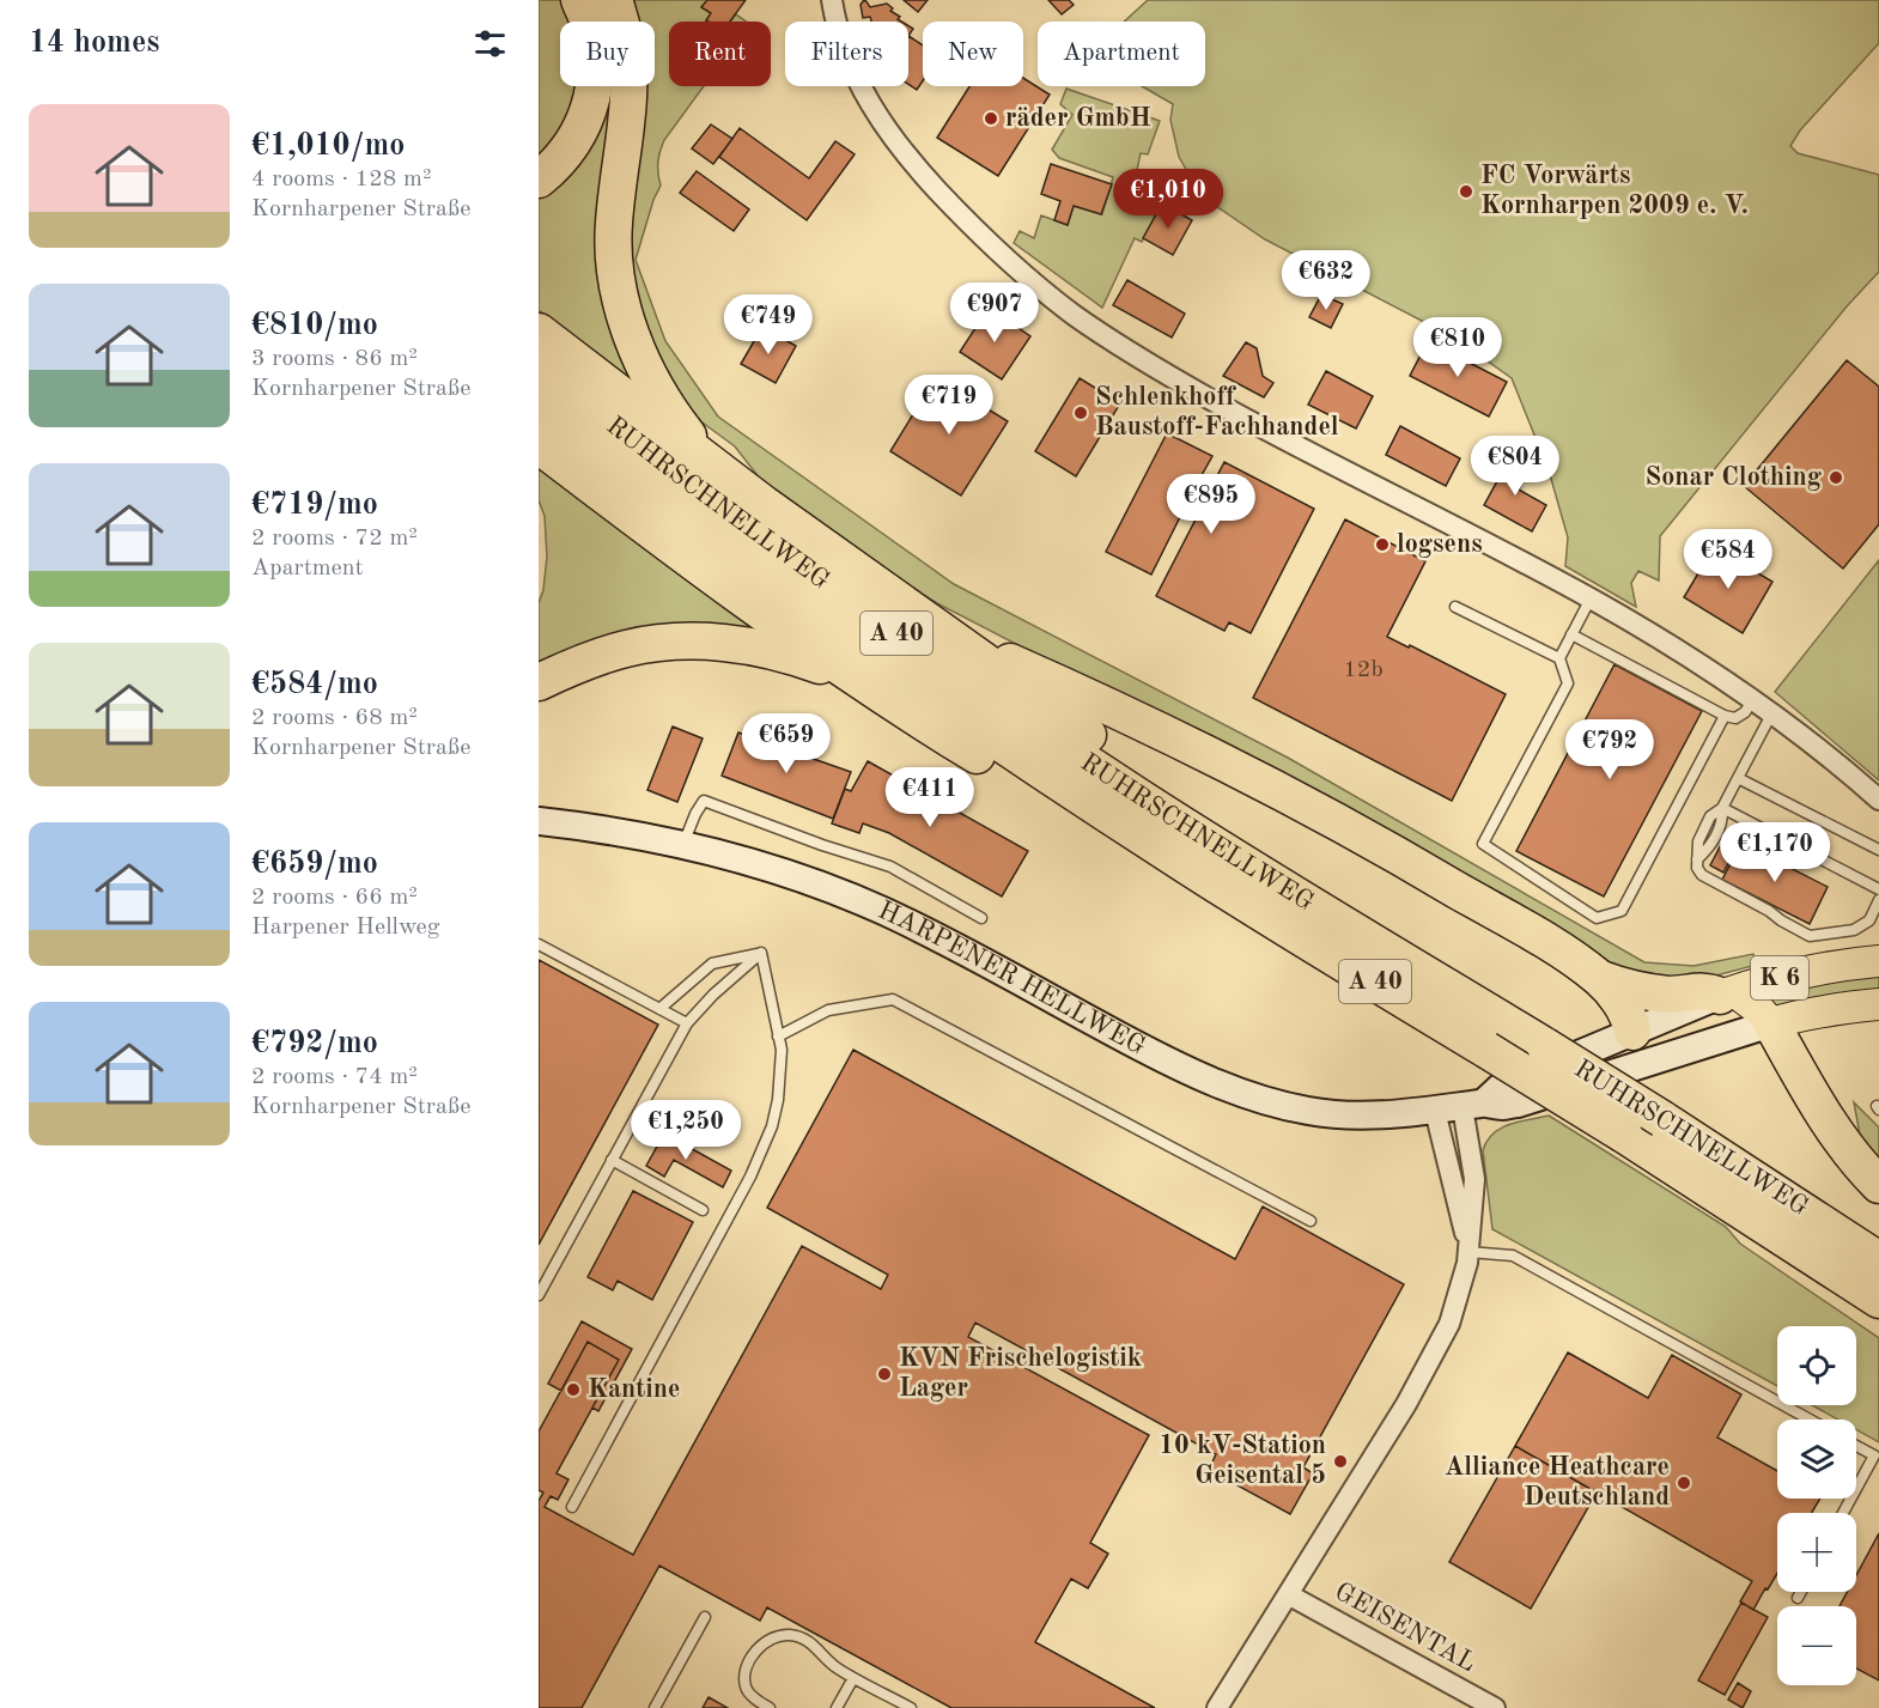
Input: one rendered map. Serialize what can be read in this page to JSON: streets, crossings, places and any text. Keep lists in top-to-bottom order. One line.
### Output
{"streets":{"highway":["RUHRSCHNELLWEG","A 40"],"main road":["K 6","HARPENER HELLWEG"],"street":["GEISENTAL"]},"crossings":[["HARPENER HELLWEG","GEISENTAL"]],"places":["räder GmbH","FC Vorwärts Kornharpen 2009 e. V.","Schlenkhoff Baustoff-Fachhandel","Sonar Clothing","logsens","KVN Frischelogistik Lager","Kantine","10 kV-Station Geisental 5","Alliance Heathcare Deutschland"],"house_numbers":["12b"],"page":{"heading":"14 homes","chip":["Buy","Rent","Filters","New","Apartment"],"list":[{"name":"€1,010/mo","note":"4 rooms · 128 m² · Kornharpener Straße"},{"name":"€810/mo","note":"3 rooms · 86 m² · Kornharpener Straße"},{"name":"€719/mo","note":"2 rooms · 72 m² · Apartment"},{"name":"€584/mo","note":"2 rooms · 68 m² · Kornharpener Straße"},{"name":"€659/mo","note":"2 rooms · 66 m² · Harpener Hellweg"},{"name":"€792/mo","note":"2 rooms · 74 m² · Kornharpener Straße"}],"price":["€1,010","€632","€907","€749","€810","€719","€804","€895","€584","€659","€792","€411","€1,170","€1,250"],"map_buttons":["+","−"]}}
